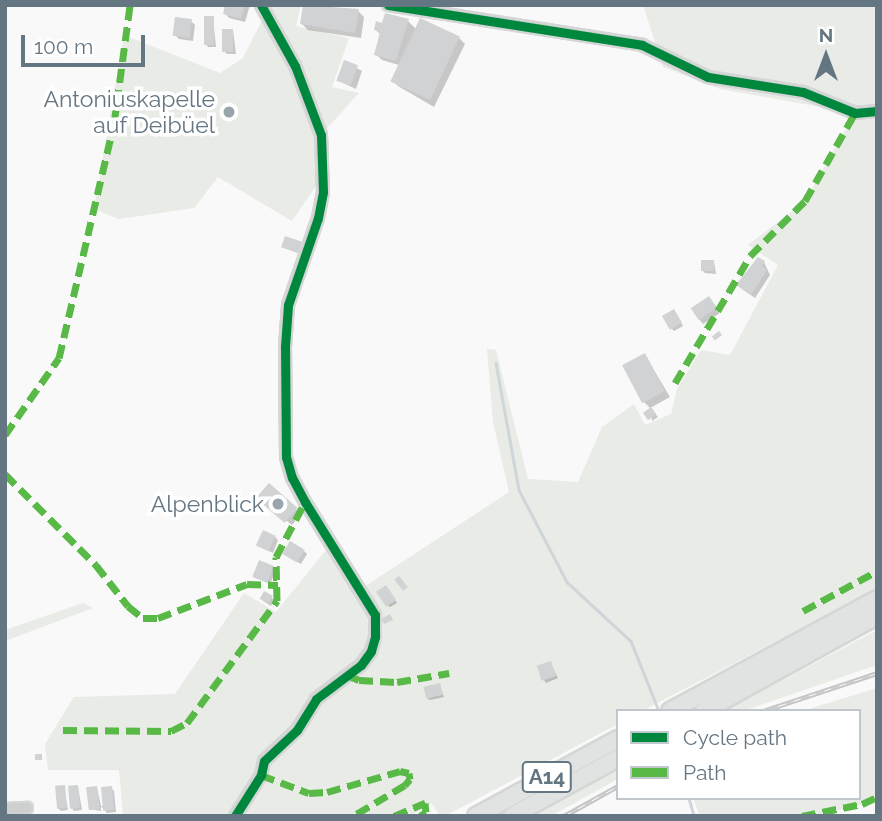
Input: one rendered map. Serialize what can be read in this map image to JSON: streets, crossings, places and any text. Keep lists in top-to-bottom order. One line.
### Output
{"streets":{"highway":["A14"]},"places":["Antoniuskapelle auf Deibüel","Alpenblick"],"legend":["Cycle path","Path"],"scale_bar":"100 m","north":"top"}
